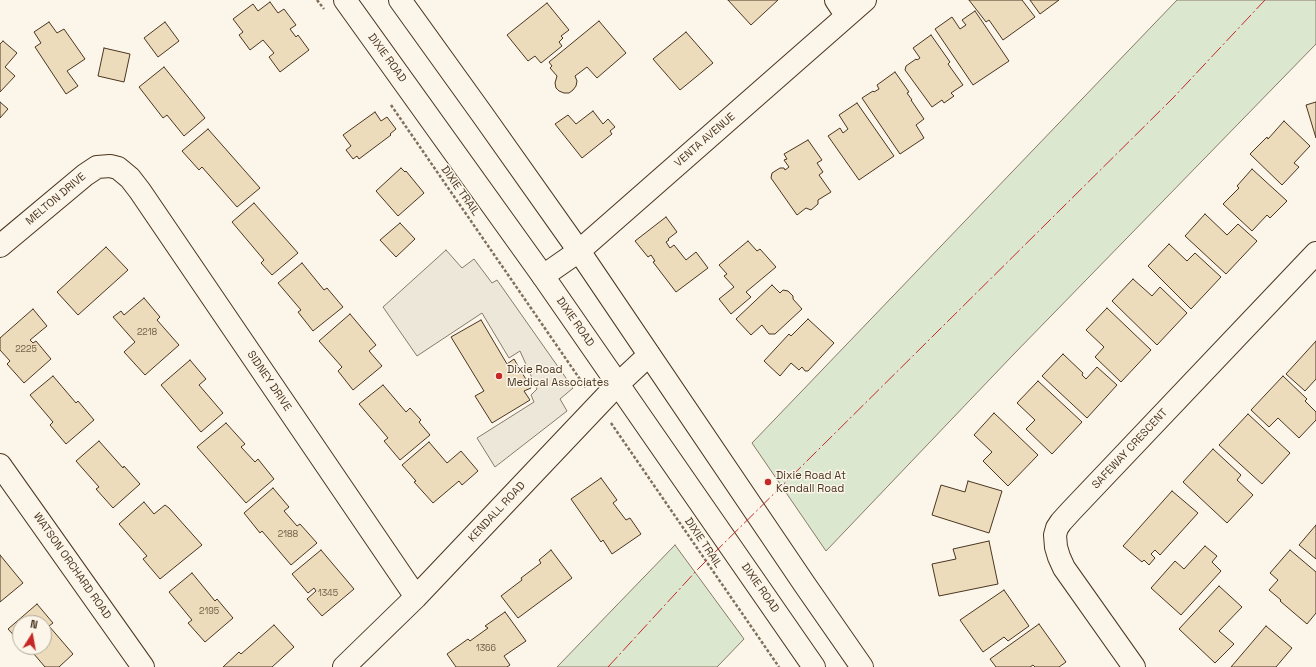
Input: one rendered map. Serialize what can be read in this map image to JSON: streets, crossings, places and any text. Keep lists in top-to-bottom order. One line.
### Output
{"streets":{"street":["DIXIE ROAD","VENTA AVENUE","MELTON DRIVE","SIDNEY DRIVE","SAFEWAY CRESCENT","KENDALL ROAD","WATSON ORCHARD ROAD"],"path":["DIXIE TRAIL"]},"crossings":[["DIXIE ROAD","VENTA AVENUE"],["DIXIE ROAD","KENDALL ROAD"],["MELTON DRIVE","SIDNEY DRIVE"],["SIDNEY DRIVE","KENDALL ROAD"]],"places":["Dixie Road Medical Associates","Dixie Road At Kendall Road"],"house_numbers":["2218","2225","2188","1345","2195","1366"],"north":"top"}
